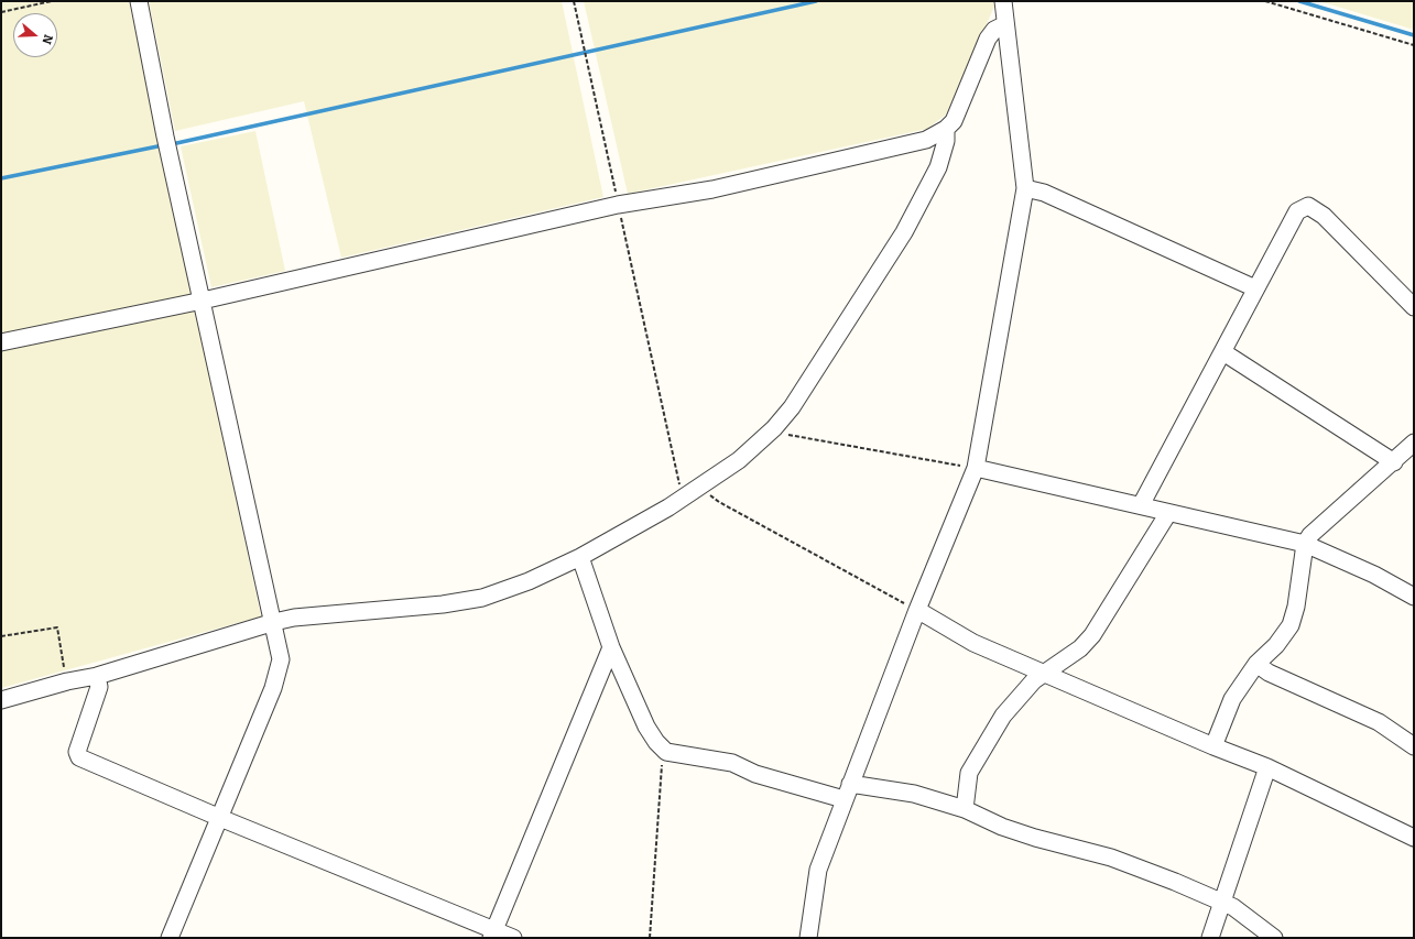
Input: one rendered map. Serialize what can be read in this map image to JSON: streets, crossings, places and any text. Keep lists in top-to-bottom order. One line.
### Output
{"north":"right"}
